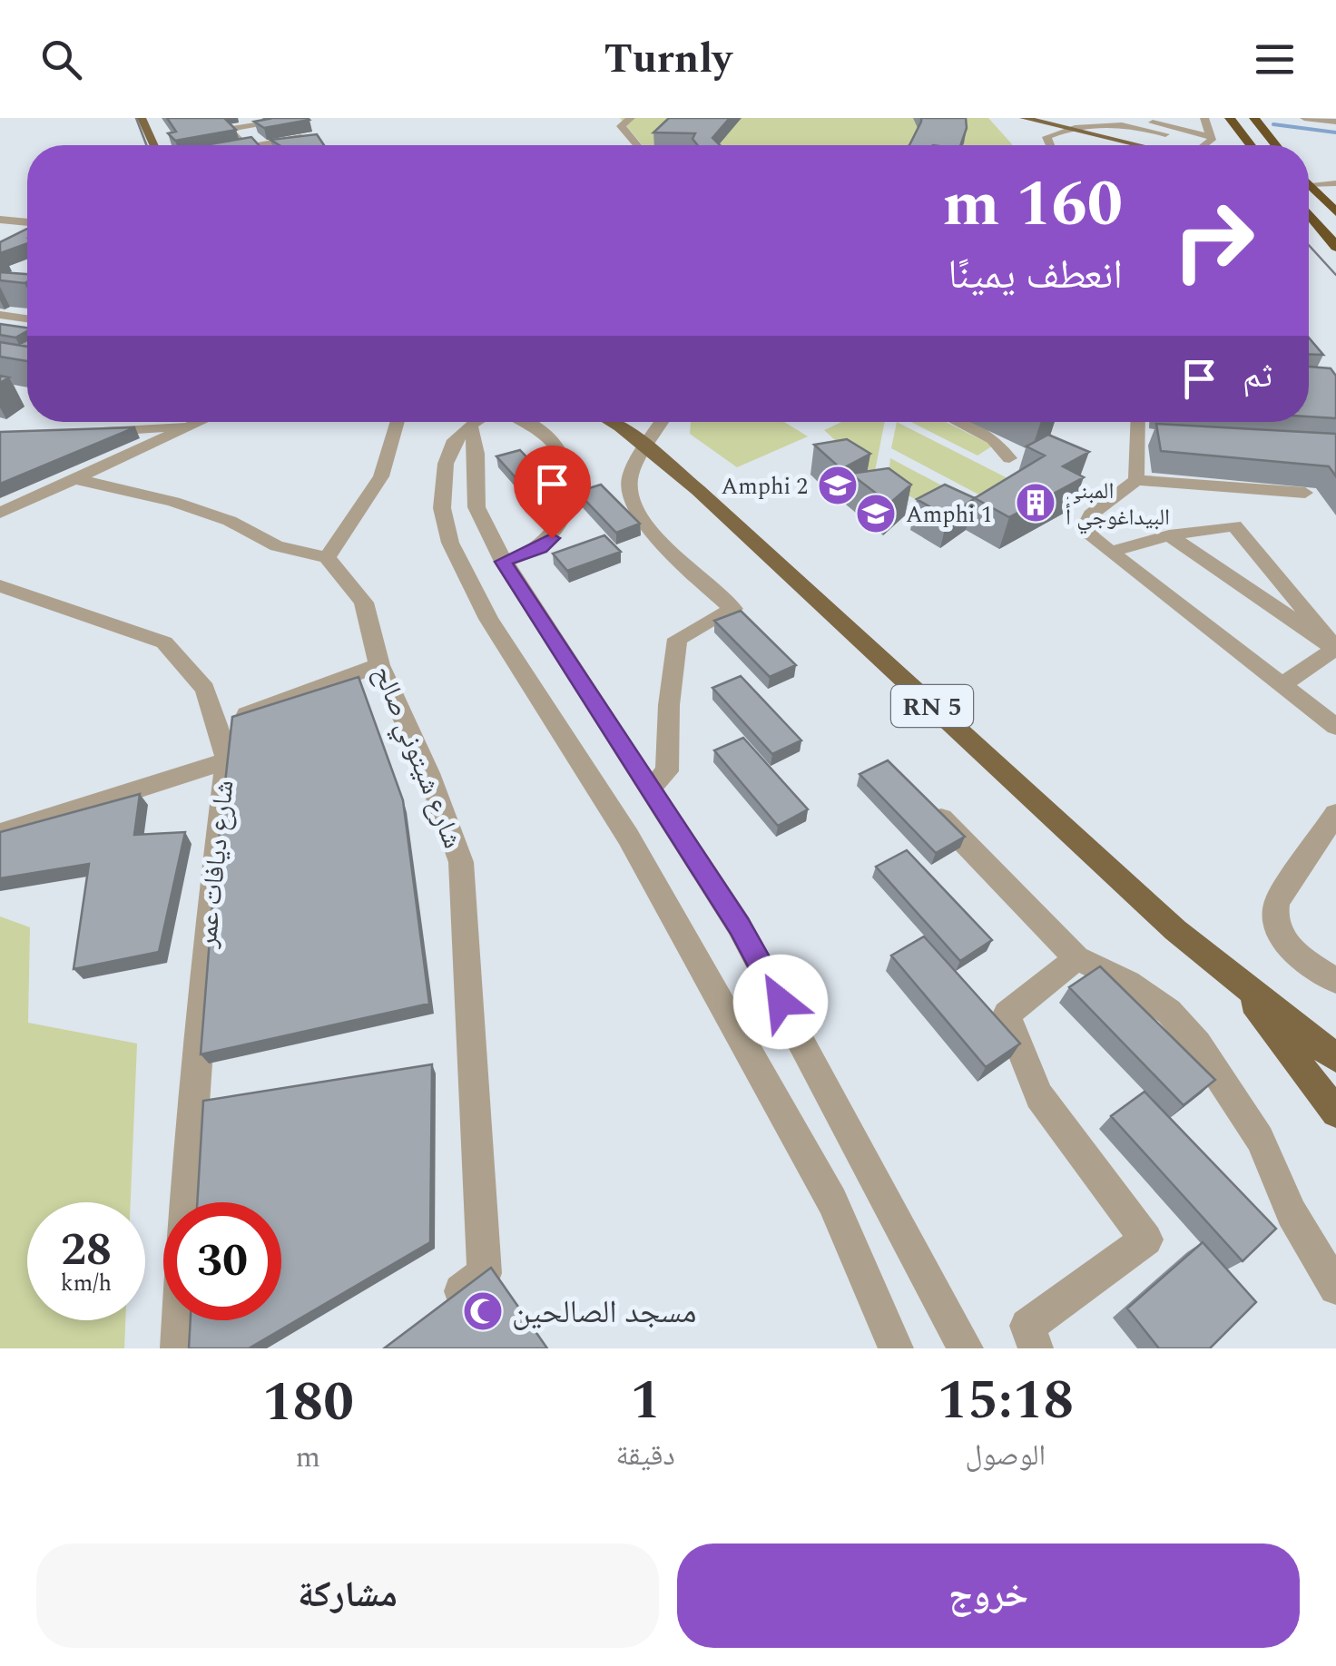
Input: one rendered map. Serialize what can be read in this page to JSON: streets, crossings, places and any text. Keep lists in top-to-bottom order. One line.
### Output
{"streets":{"main road":["RN 5"],"street":["شارع شيتوني صالح","شارع ديافات عمر"]},"places":{"school or university":["Amphi 2","Amphi 1"],"building":["المبنى البيداغوجي أ"],"mosque":["مسجد الصالحين"]},"page":{"header":"Turnly","turn":["160 m","انعطف يمينًا"],"then":"ثم","speed":"28 km/h","limit":"30","eta":["15:18","الوصول","1","دقيقة","180","m"],"buttons":["خروج","مشاركة"]}}
